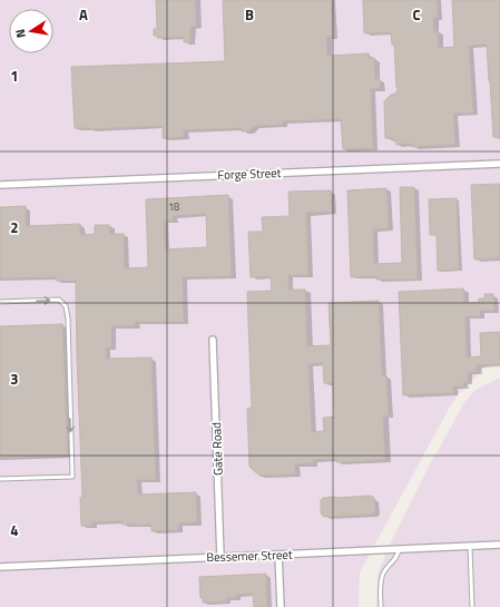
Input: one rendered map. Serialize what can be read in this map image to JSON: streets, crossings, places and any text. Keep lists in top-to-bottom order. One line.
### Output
{"streets":{"street":["Forge Street","Gate Road","Bessemer Street"]},"crossings":[["Gate Road","Bessemer Street"]],"house_numbers":["18"],"north":"left","grid":{"columns":["A","B","C"],"rows":["1","2","3","4"]}}
